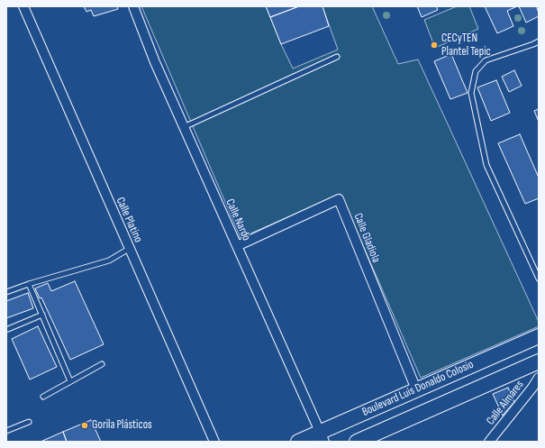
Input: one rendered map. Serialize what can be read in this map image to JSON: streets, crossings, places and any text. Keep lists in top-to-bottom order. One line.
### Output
{"streets":{"main road":["Boulevard Luis Donaldo Colosio"],"street":["Calle Platino","Calle Nardo","Calle Gladiola","Calle Almares"]},"crossings":[["Calle Nardo","Calle Gladiola"],["Calle Nardo","Boulevard Luis Donaldo Colosio"],["Calle Gladiola","Boulevard Luis Donaldo Colosio"]],"places":["CECyTEN Plantel Tepic","Gorila Plásticos"]}
